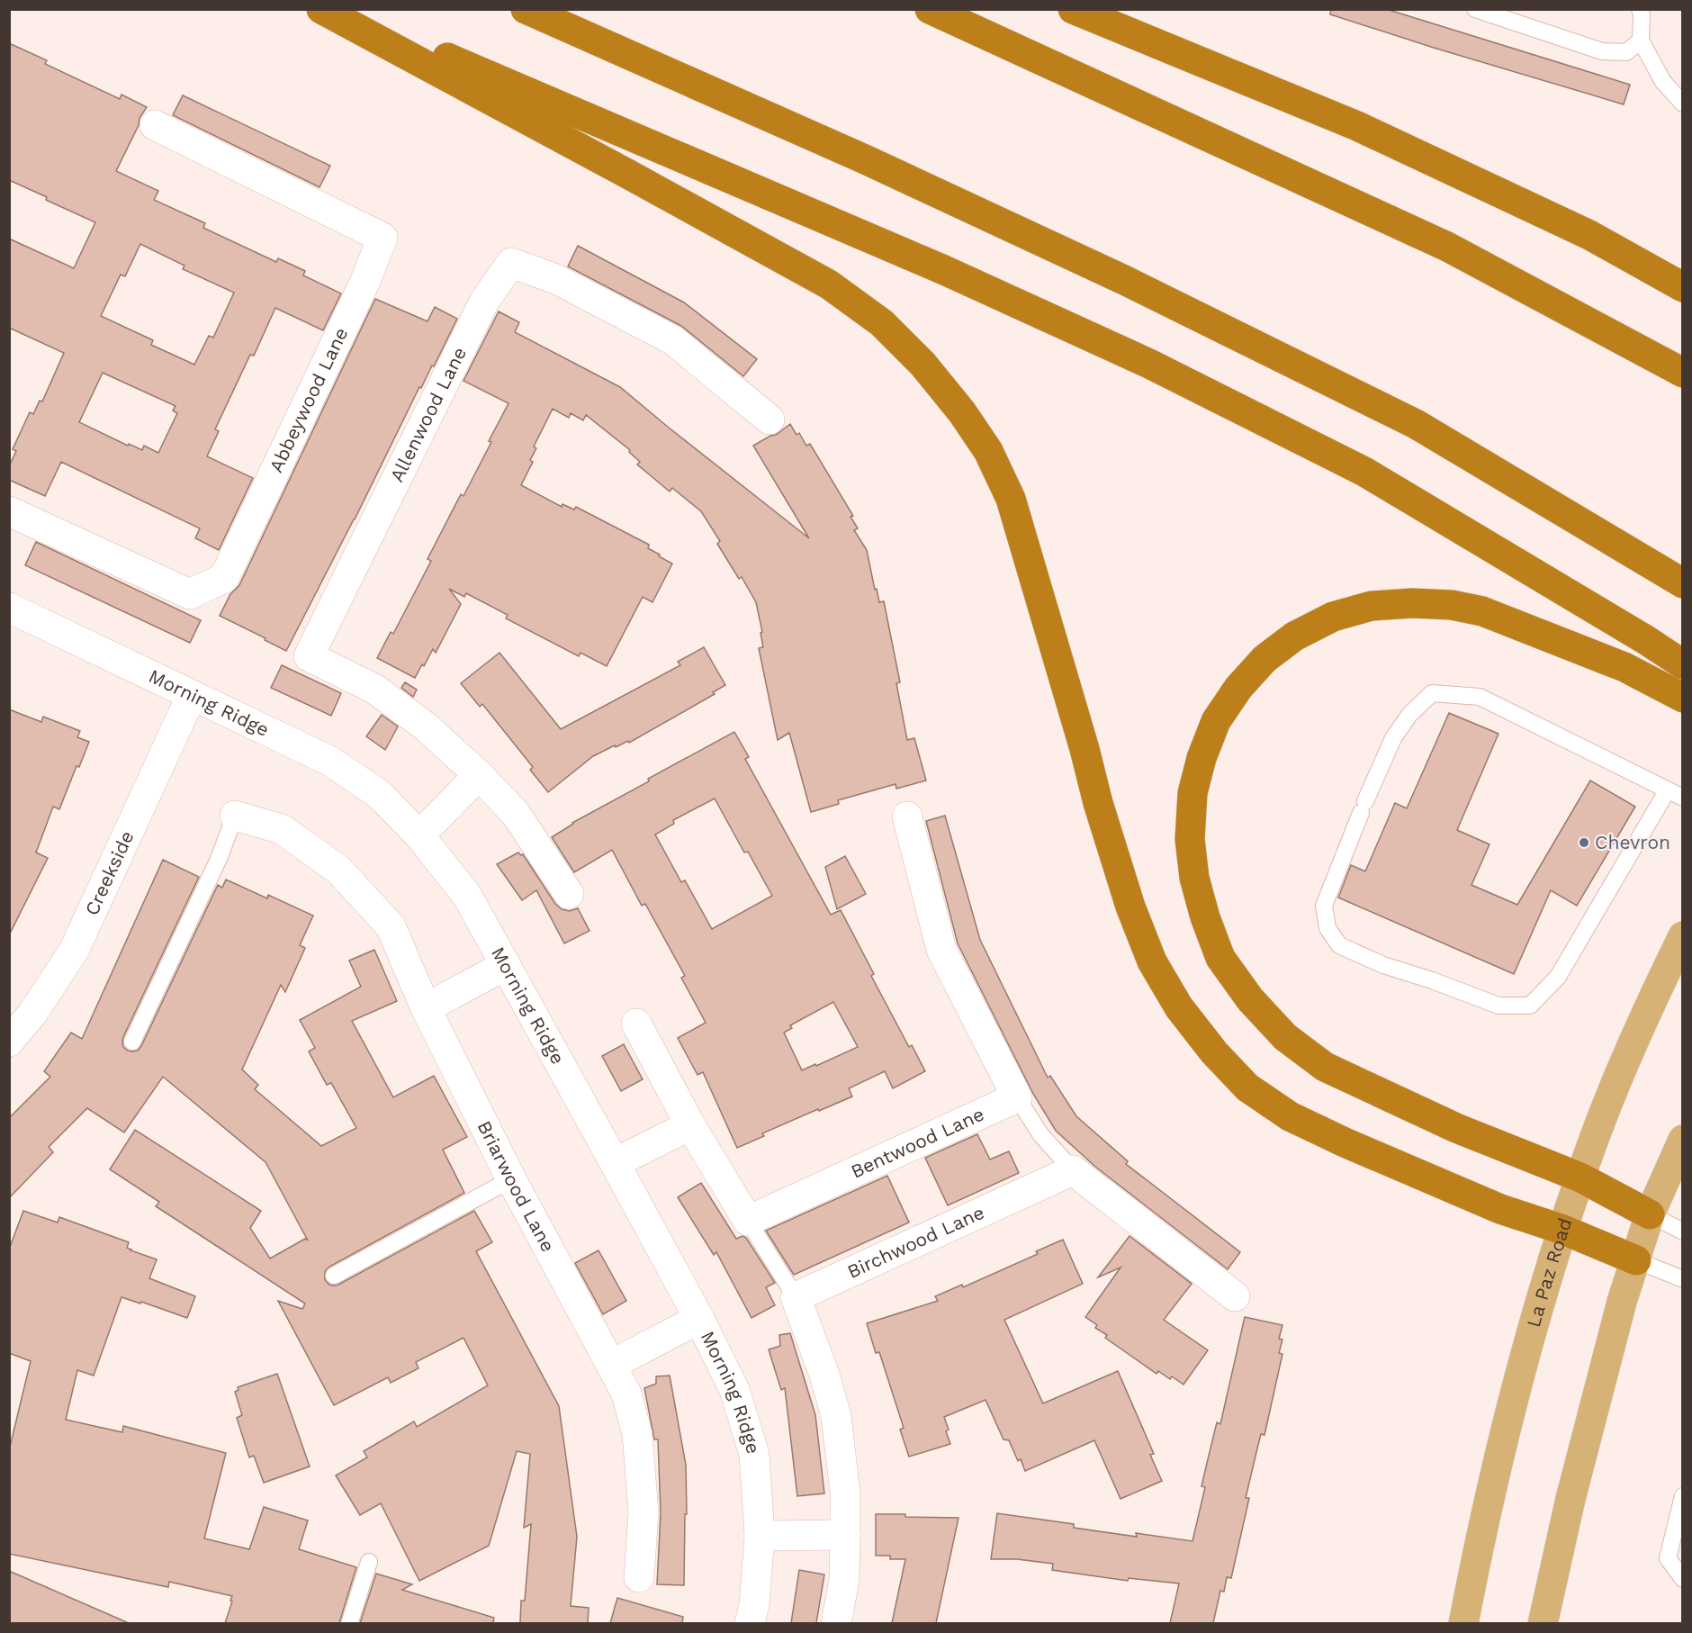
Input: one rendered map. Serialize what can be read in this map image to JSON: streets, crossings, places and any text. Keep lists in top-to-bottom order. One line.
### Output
{"streets":{"main road":["La Paz Road"],"street":["Abbeywood Lane","Allenwood Lane","Morning Ridge","Creekside","Bentwood Lane","Briarwood Lane","Birchwood Lane"]},"crossings":[["Morning Ridge","Creekside"]],"places":["Chevron"]}
